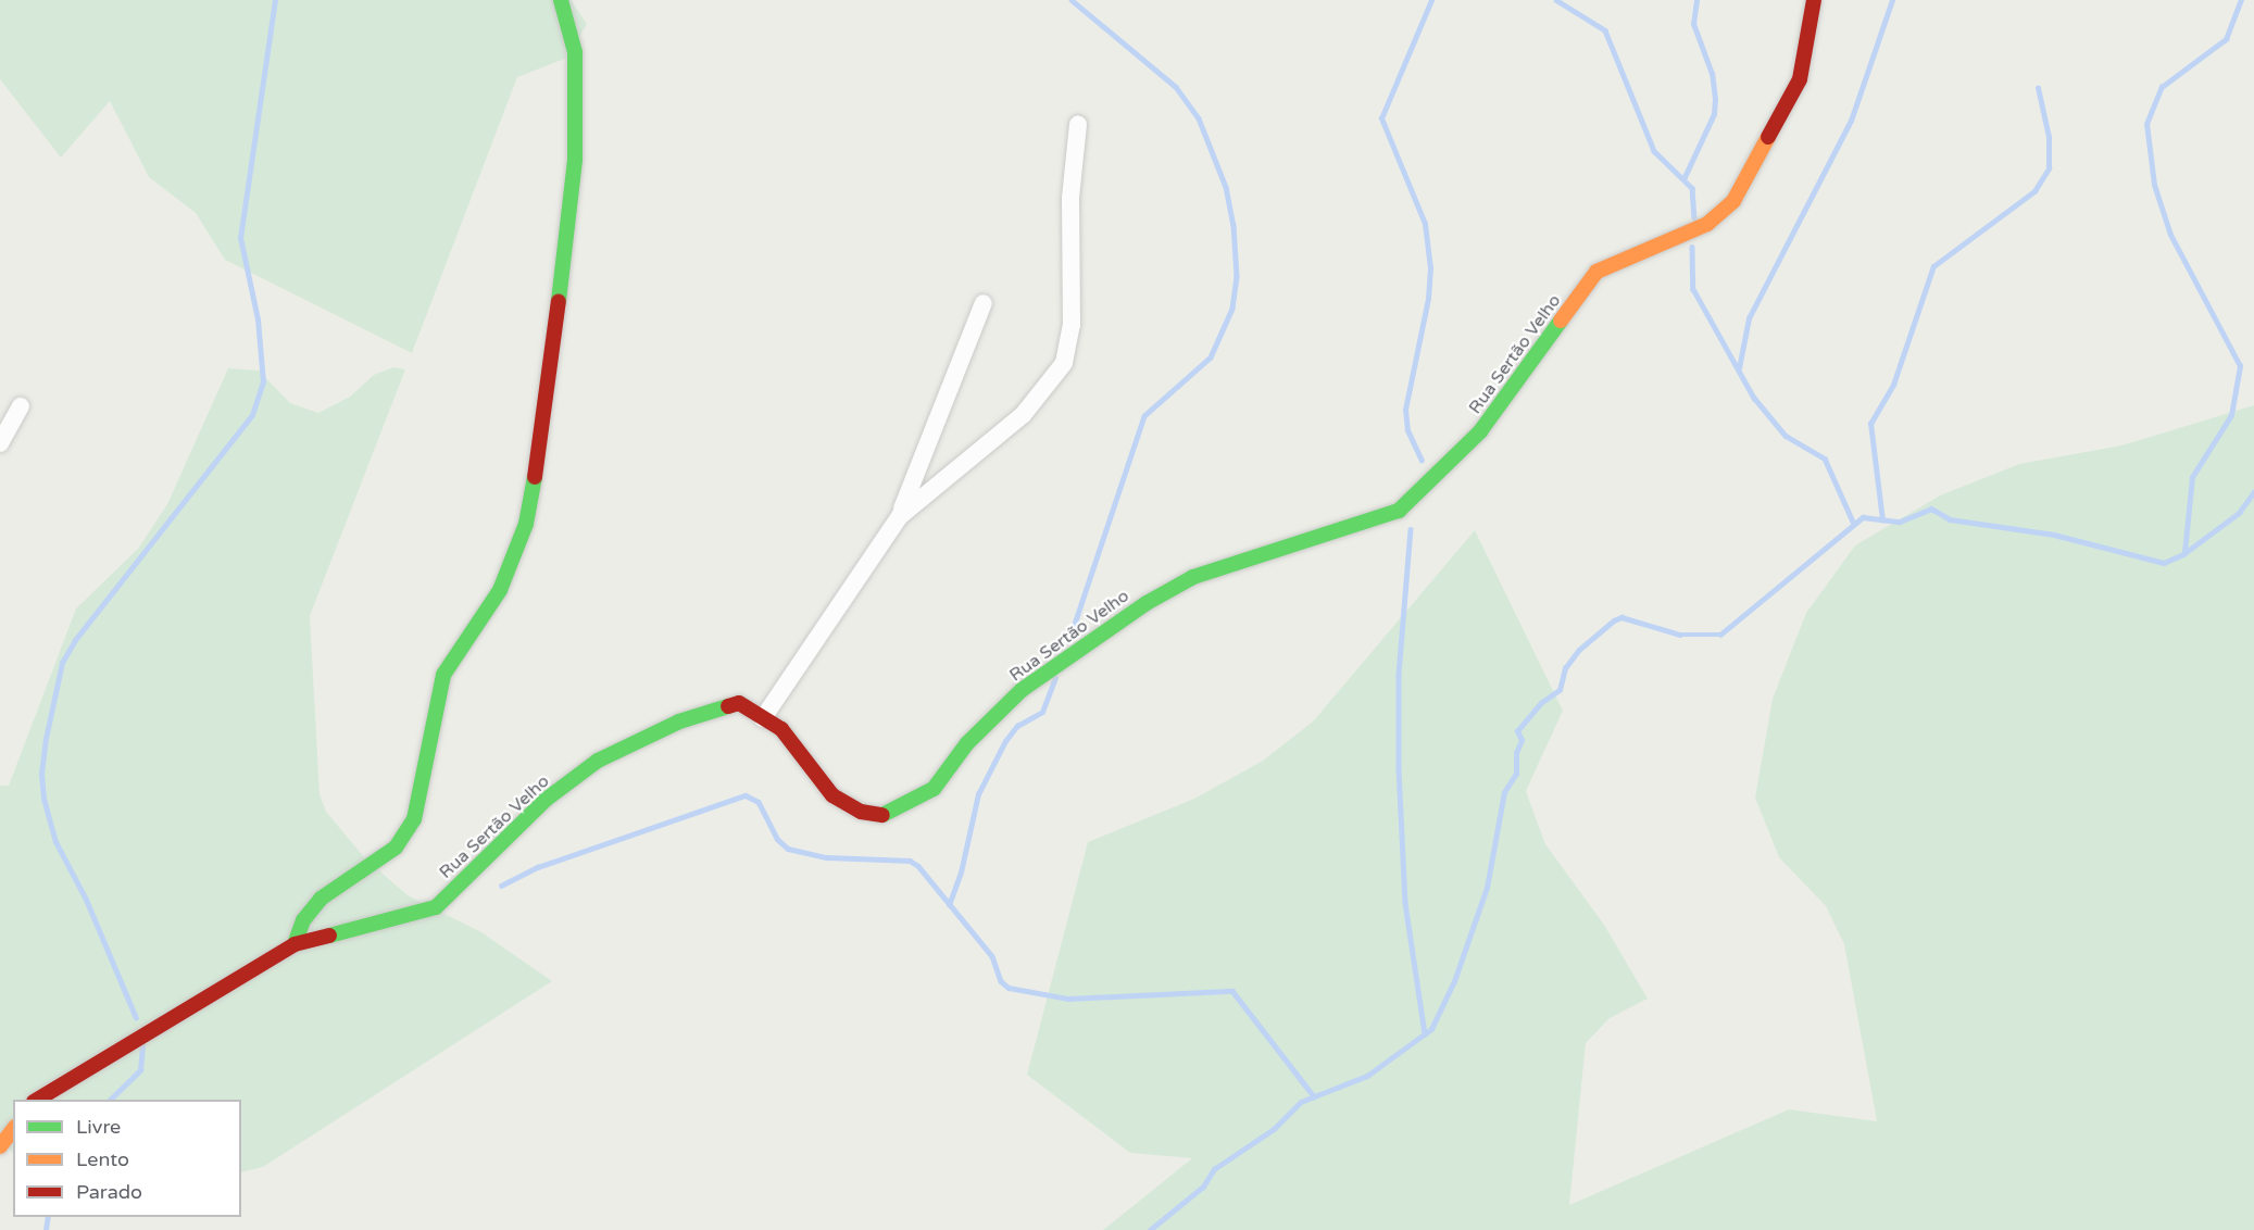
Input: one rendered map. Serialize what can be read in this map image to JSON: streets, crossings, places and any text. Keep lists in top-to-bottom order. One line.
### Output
{"streets":{"street":["Rua Sertão Velho"]},"legend":["Livre","Lento","Parado"]}
